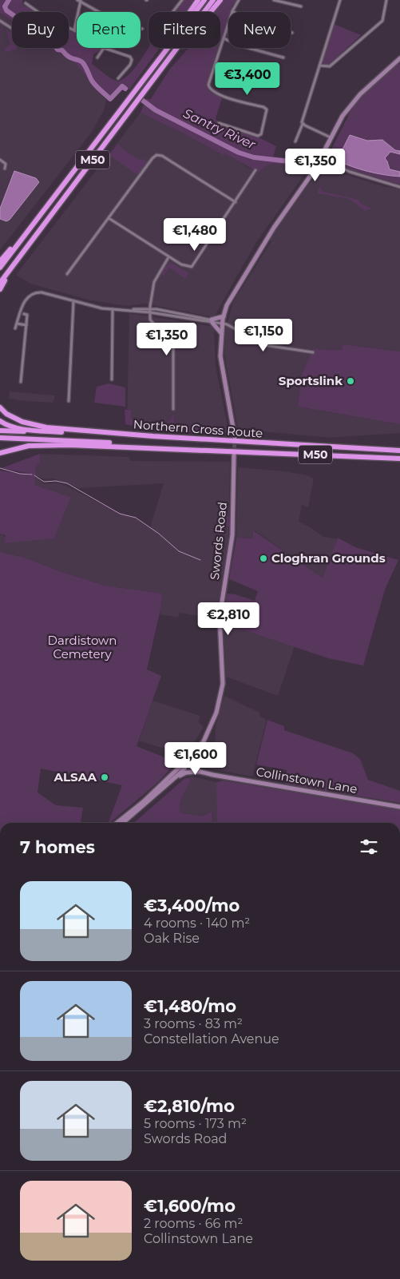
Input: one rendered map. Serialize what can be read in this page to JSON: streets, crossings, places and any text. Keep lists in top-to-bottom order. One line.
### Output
{"streets":{"highway":["M50","Northern Cross Route"],"main road":["Swords Road","Collinstown Lane"]},"crossings":[["M50","Northern Cross Route"],["Swords Road","Collinstown Lane"]],"water":["Santry River"],"parks":["Dardistown Cemetery"],"places":["Sportslink","Cloghran Grounds","ALSAA"],"page":{"chip":["Buy","Rent","Filters","New"],"price":["€3,400","€1,350","€1,480","€1,150","€1,350","€2,810","€1,600"],"heading":"7 homes","list":[{"name":"€3,400/mo","note":"4 rooms · 140 m² · Oak Rise"},{"name":"€1,480/mo","note":"3 rooms · 83 m² · Constellation Avenue"},{"name":"€2,810/mo","note":"5 rooms · 173 m² · Swords Road"},{"name":"€1,600/mo","note":"2 rooms · 66 m² · Collinstown Lane"}]}}
